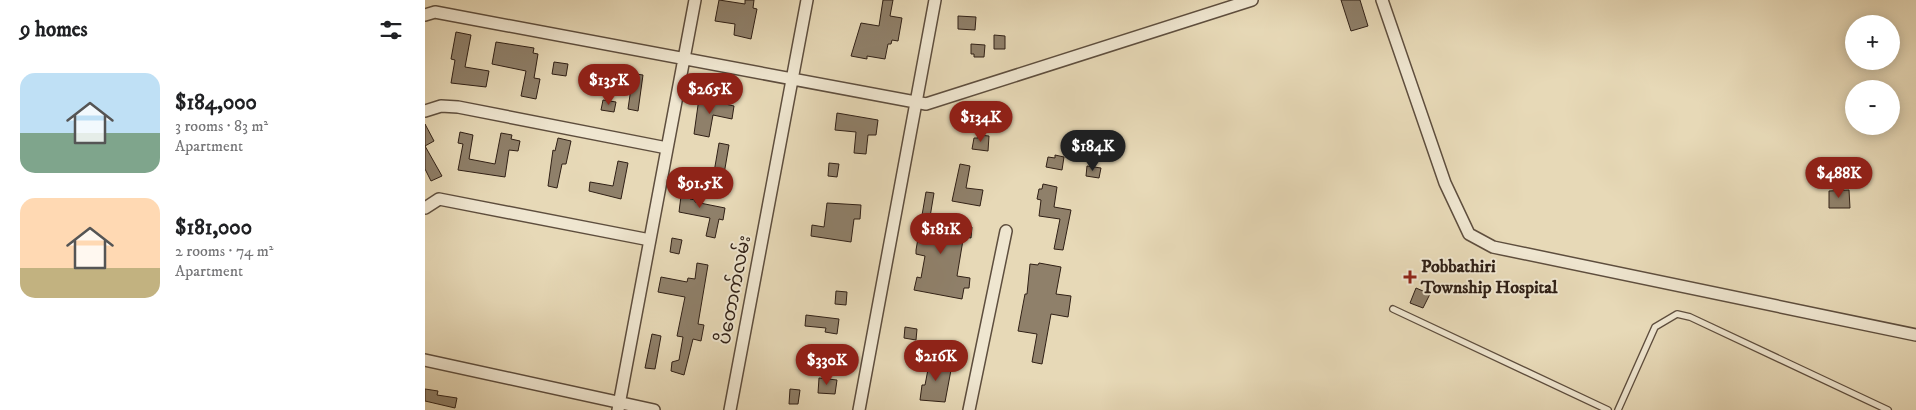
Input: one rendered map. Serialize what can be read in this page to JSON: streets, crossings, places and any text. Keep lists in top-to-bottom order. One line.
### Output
{"streets":{"street":["ပိတောက်လမ်း"]},"places":{"health":["Pobbathiri Township Hospital"]},"page":{"heading":"9 homes","map_buttons":["+","−"],"list":[{"name":"$184,000","note":"3 rooms · 83 m² · Apartment"},{"name":"$181,000","note":"2 rooms · 74 m² · Apartment"}],"price":["$135K","$265K","$134K","$184K","$488K","$91.5K","$181K","$216K","$330K"]}}
